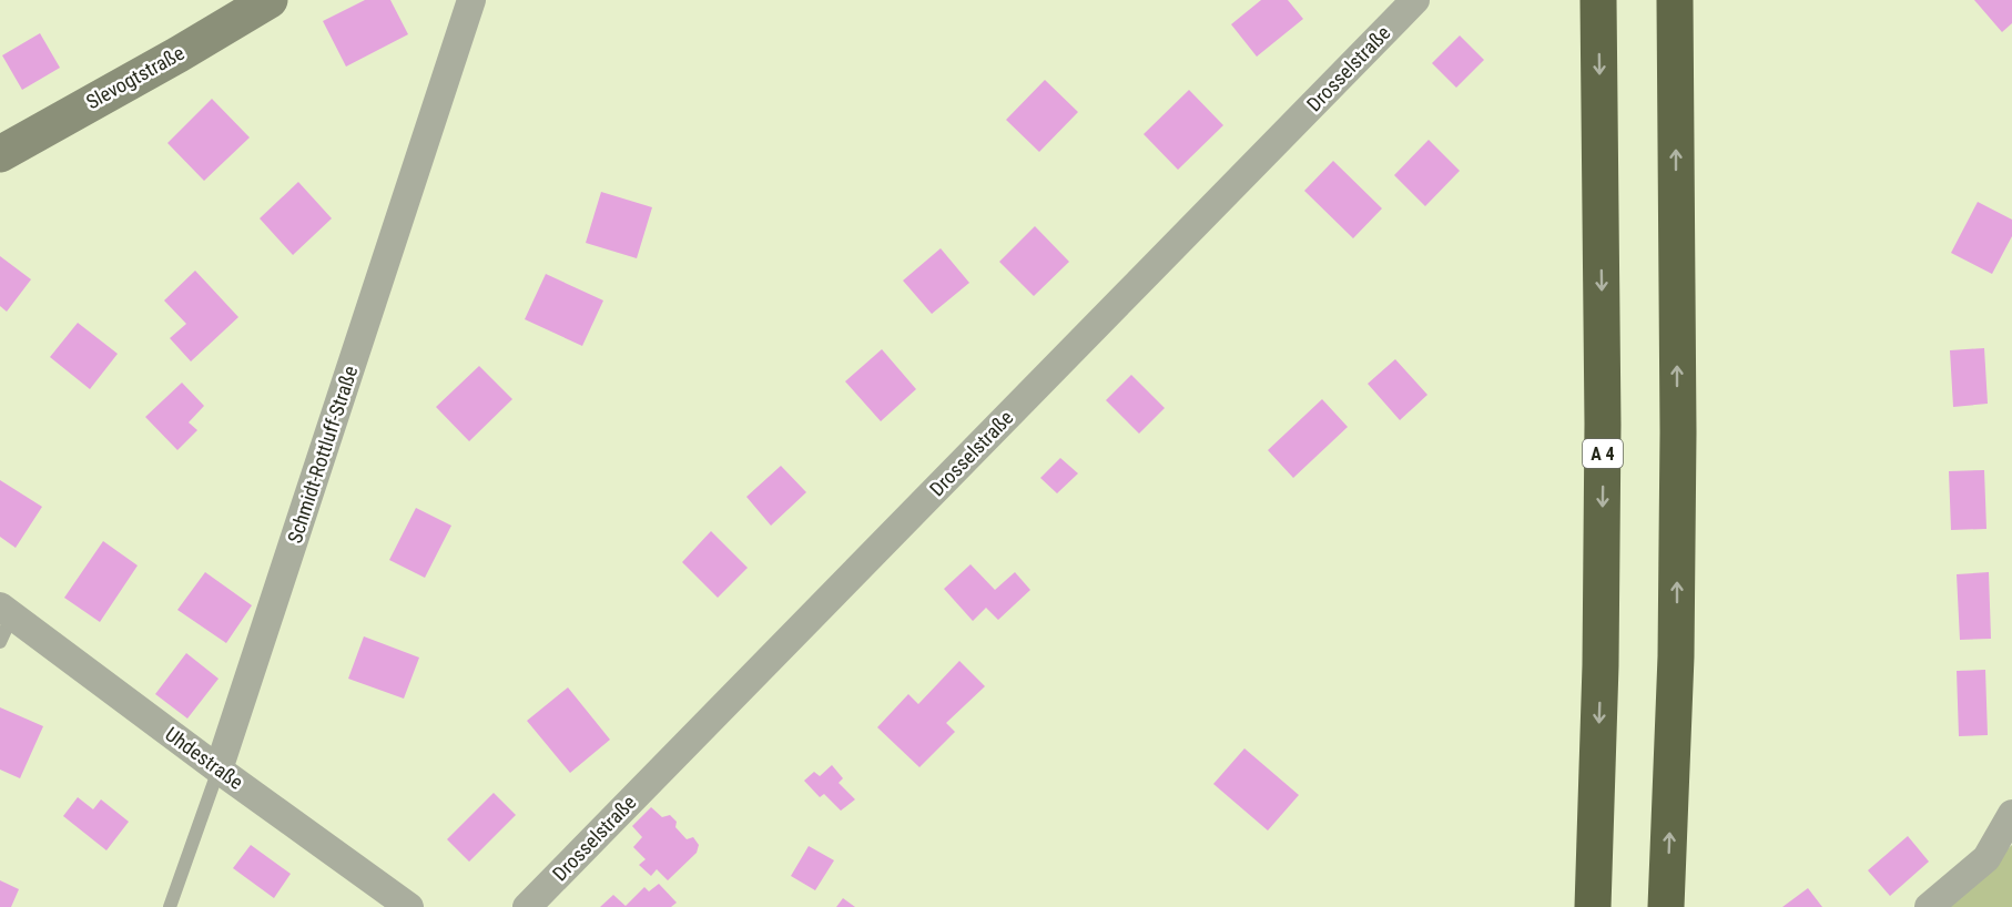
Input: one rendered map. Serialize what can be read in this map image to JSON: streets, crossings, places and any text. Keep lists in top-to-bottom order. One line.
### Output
{"streets":{"highway":["A 4"],"street":["Drosselstraße","Slevogtstraße","Schmidt-Rottluff-Straße","Uhdestraße"]},"crossings":[["Schmidt-Rottluff-Straße","Uhdestraße"]]}
